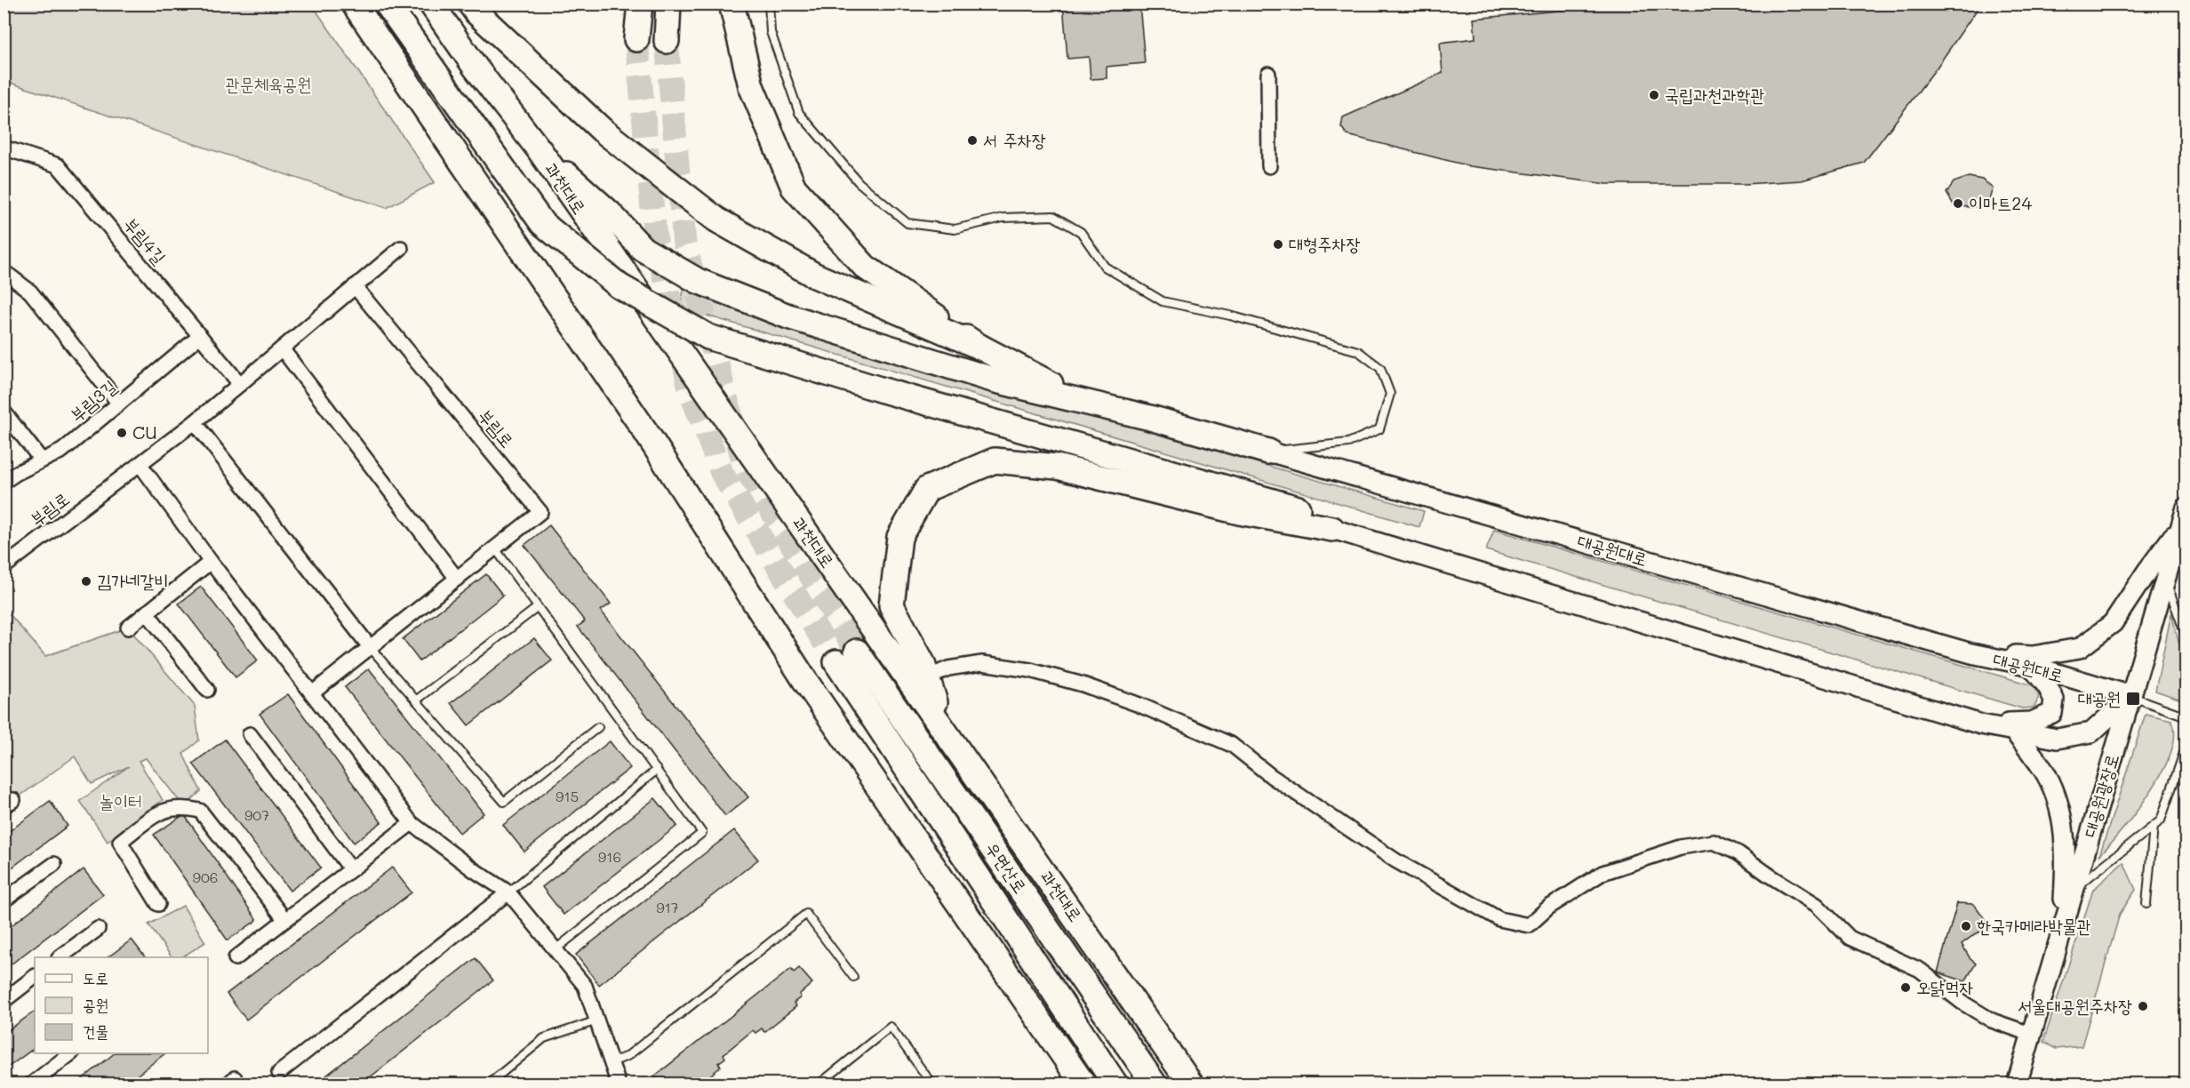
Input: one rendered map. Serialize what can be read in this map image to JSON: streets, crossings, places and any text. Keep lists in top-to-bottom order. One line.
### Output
{"streets":{"highway":["과천대로","우면산로"],"street":["부림4길","부림3길","부림로","대공원대로","대공원광장로"]},"crossings":[["부림4길","부림3길"],["부림4길","부림로"],["대공원대로","대공원광장로"]],"parks":["관문체육공원","놀이터"],"places":{"other":["국립과천과학관","서 주차장","이마트24","대형주차장","CU","김가네갈비","한국카메라박물관","오닭먹자","서울대공원주차장"],"transit":["대공원"]},"house_numbers":["915","907","916","906","917"],"legend":["도로","공원","건물"]}
